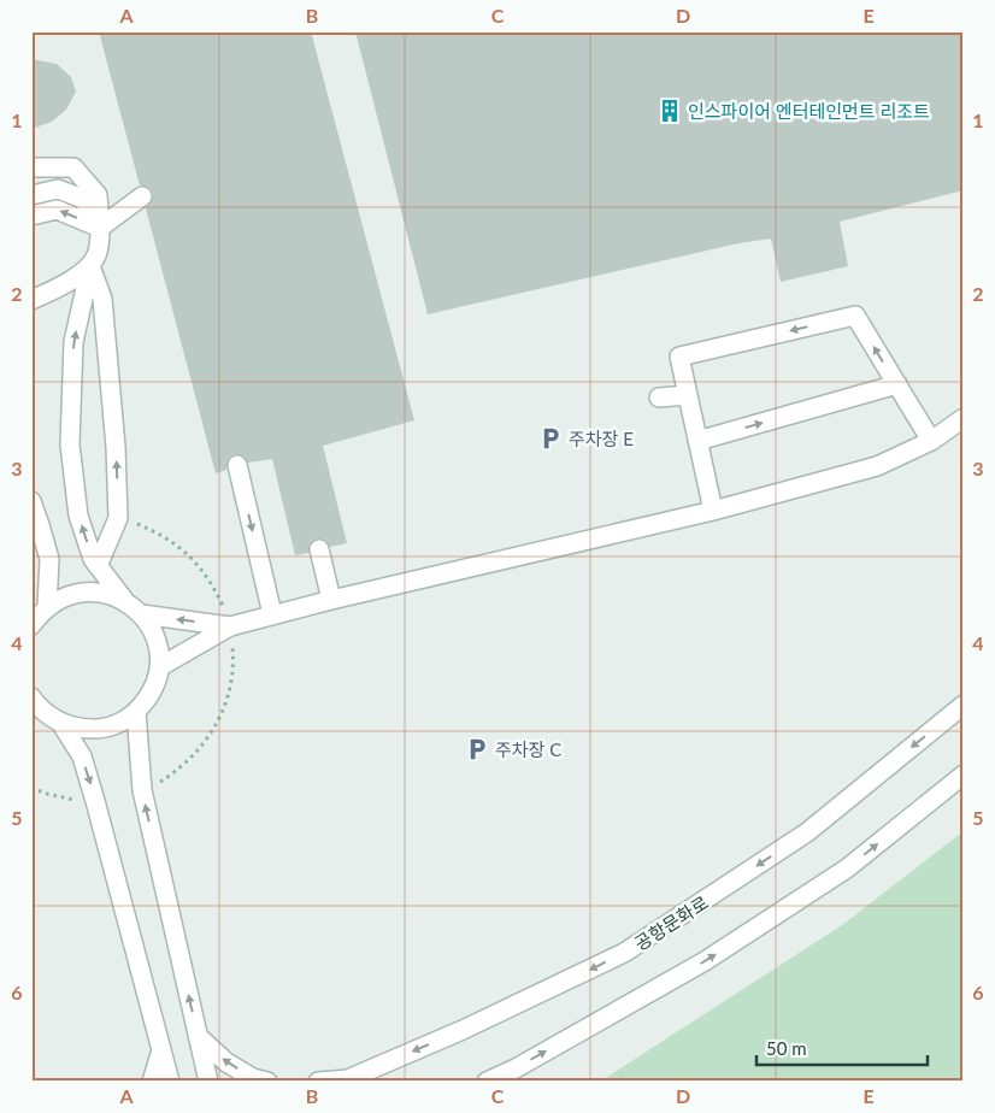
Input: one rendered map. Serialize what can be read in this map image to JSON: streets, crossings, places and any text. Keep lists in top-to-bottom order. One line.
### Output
{"streets":{"street":["공항문화로"]},"places":{"building":["인스파이어 엔터테인먼트 리조트"],"parking":["주차장 E","주차장 C"]},"scale_bar":"50 m","grid":{"columns":["A","B","C","D","E"],"rows":["1","2","3","4","5","6"]}}
